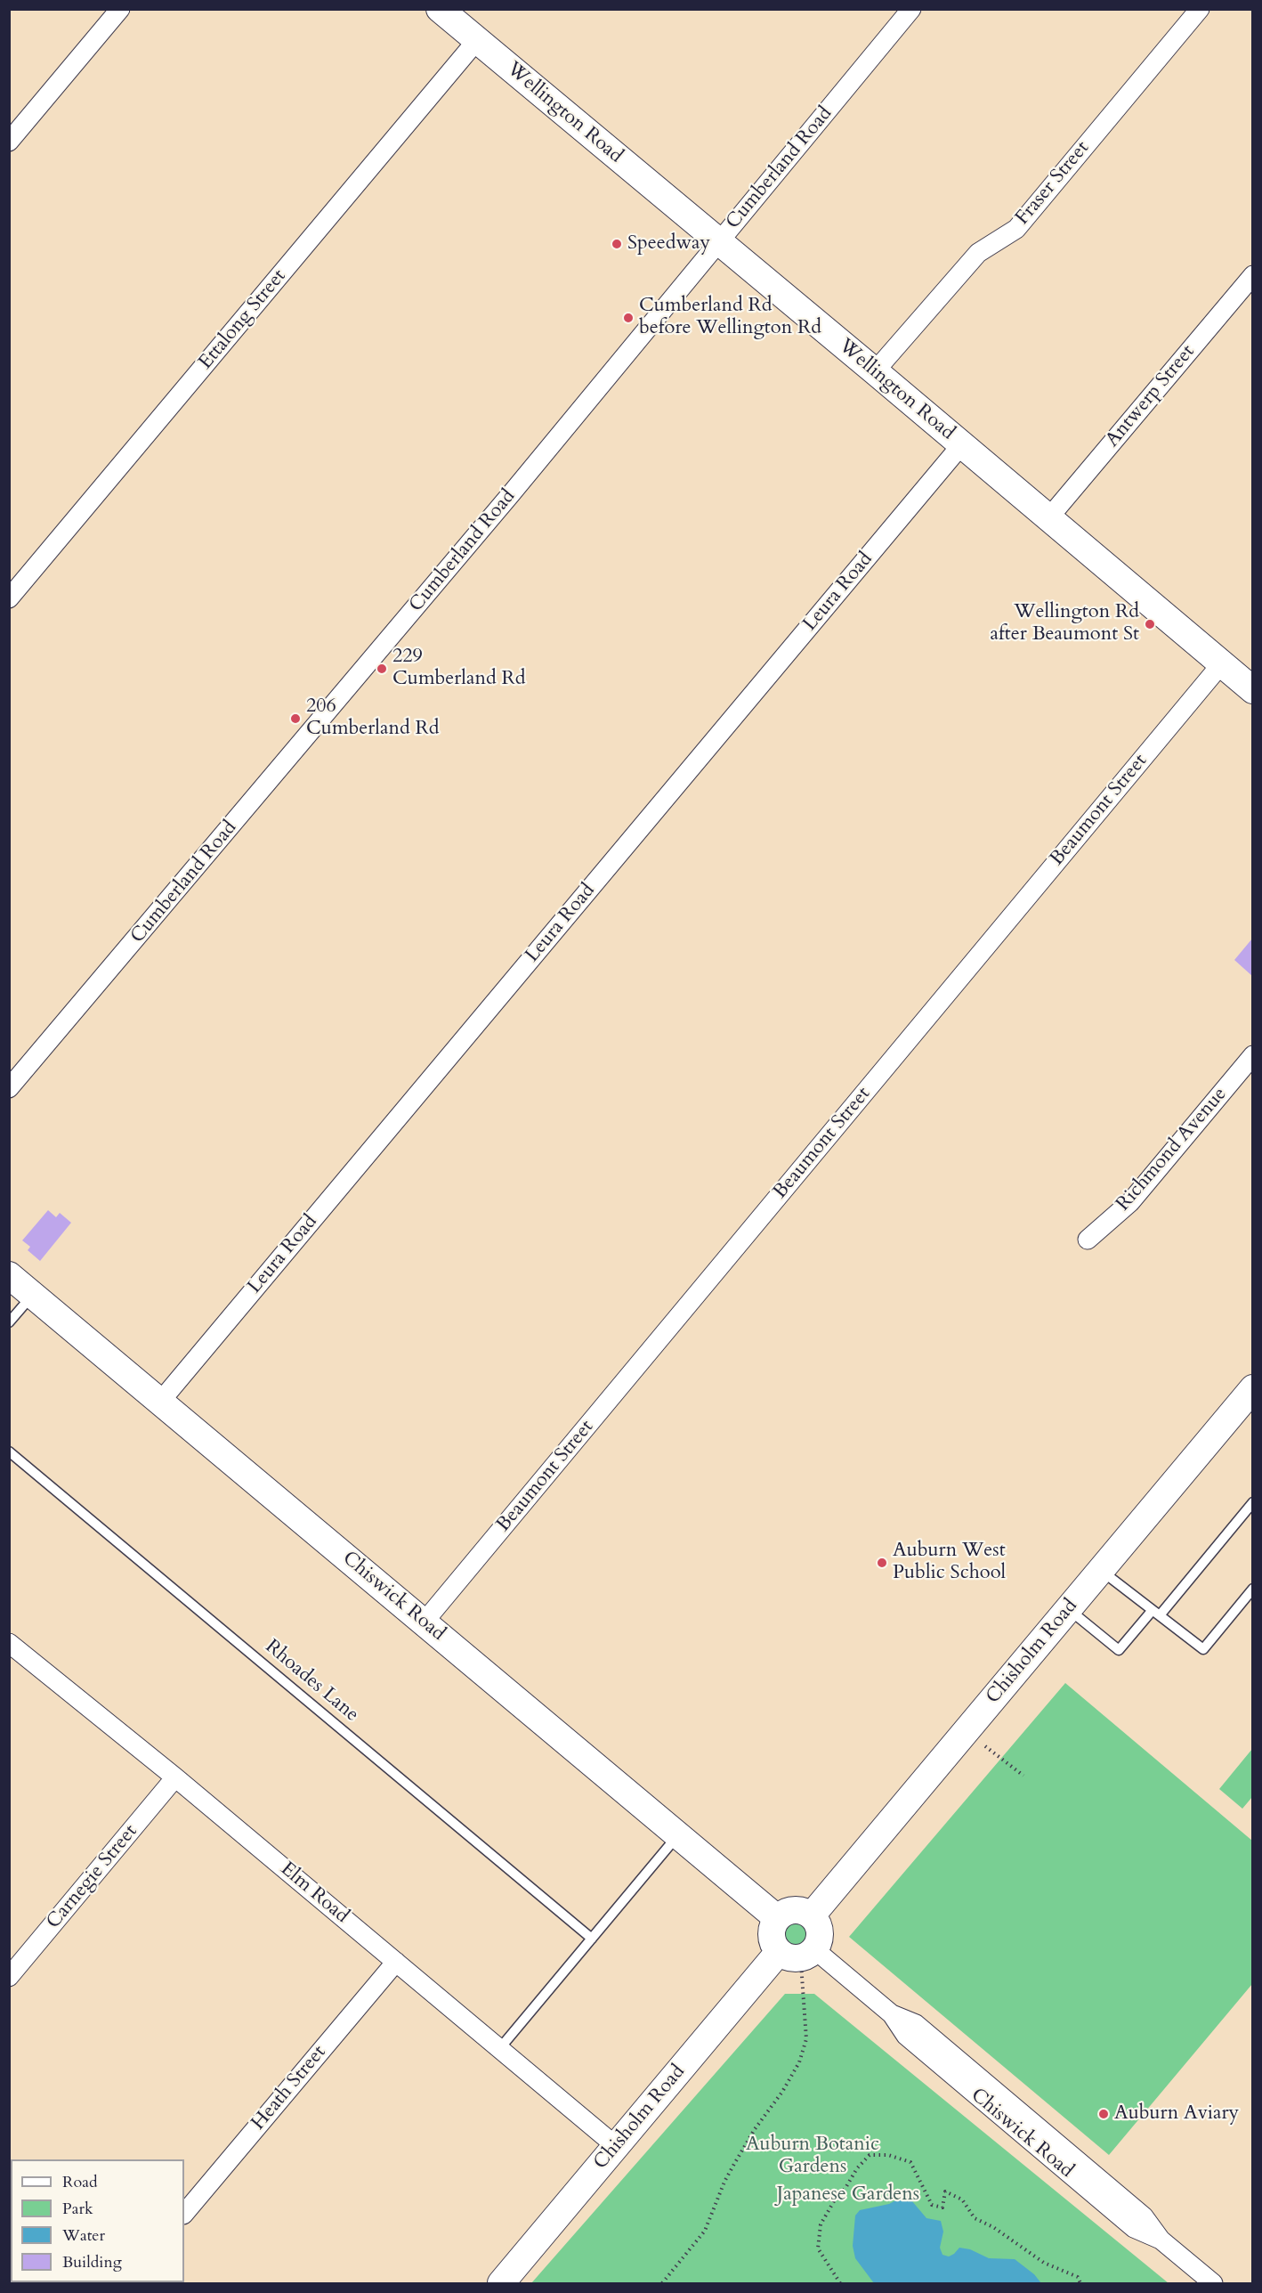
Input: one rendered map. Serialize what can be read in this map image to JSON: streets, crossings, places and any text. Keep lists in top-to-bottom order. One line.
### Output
{"streets":{"main road":["Wellington Road","Chiswick Road","Chisholm Road"],"street":["Cumberland Road","Fraser Street","Ettalong Street","Antwerp Street","Leura Road","Beaumont Street","Richmond Avenue","Carnegie Street","Elm Road","Heath Street"],"lane":["Rhoades Lane"]},"crossings":[["Wellington Road","Cumberland Road"],["Wellington Road","Fraser Street"],["Wellington Road","Ettalong Street"],["Wellington Road","Antwerp Street"],["Wellington Road","Leura Road"],["Wellington Road","Beaumont Street"],["Leura Road","Chiswick Road"],["Beaumont Street","Chiswick Road"],["Chiswick Road","Chisholm Road"],["Chisholm Road","Elm Road"],["Carnegie Street","Elm Road"],["Elm Road","Heath Street"]],"parks":["Auburn Botanic Gardens","Japanese Gardens"],"places":["Speedway","Cumberland Rd before Wellington Rd","Wellington Rd after Beaumont St","229 Cumberland Rd","206 Cumberland Rd","Auburn West Public School","Auburn Aviary"],"legend":["Road","Park","Water","Building"]}
